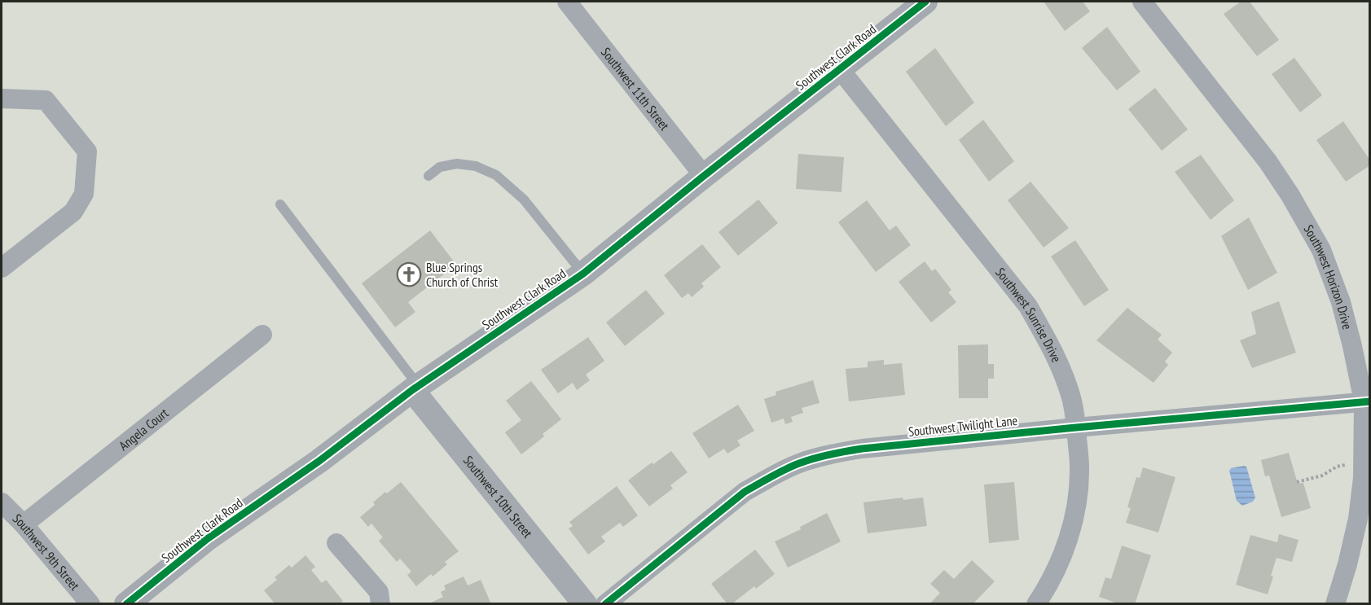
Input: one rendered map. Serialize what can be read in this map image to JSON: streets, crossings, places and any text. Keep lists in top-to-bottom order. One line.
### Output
{"streets":{"street":["Southwest Clark Road","Southwest 11th Street","Southwest Horizon Drive","Southwest Sunrise Drive","Southwest Twilight Lane","Angela Court","Southwest 10th Street","Southwest 9th Street"]},"crossings":[["Southwest Clark Road","Southwest 11th Street"],["Southwest Clark Road","Southwest Sunrise Drive"],["Southwest Clark Road","Southwest 10th Street"],["Southwest Horizon Drive","Southwest Twilight Lane"],["Southwest Sunrise Drive","Southwest Twilight Lane"],["Angela Court","Southwest 9th Street"]],"places":{"church":["Blue Springs Church of Christ"]}}
